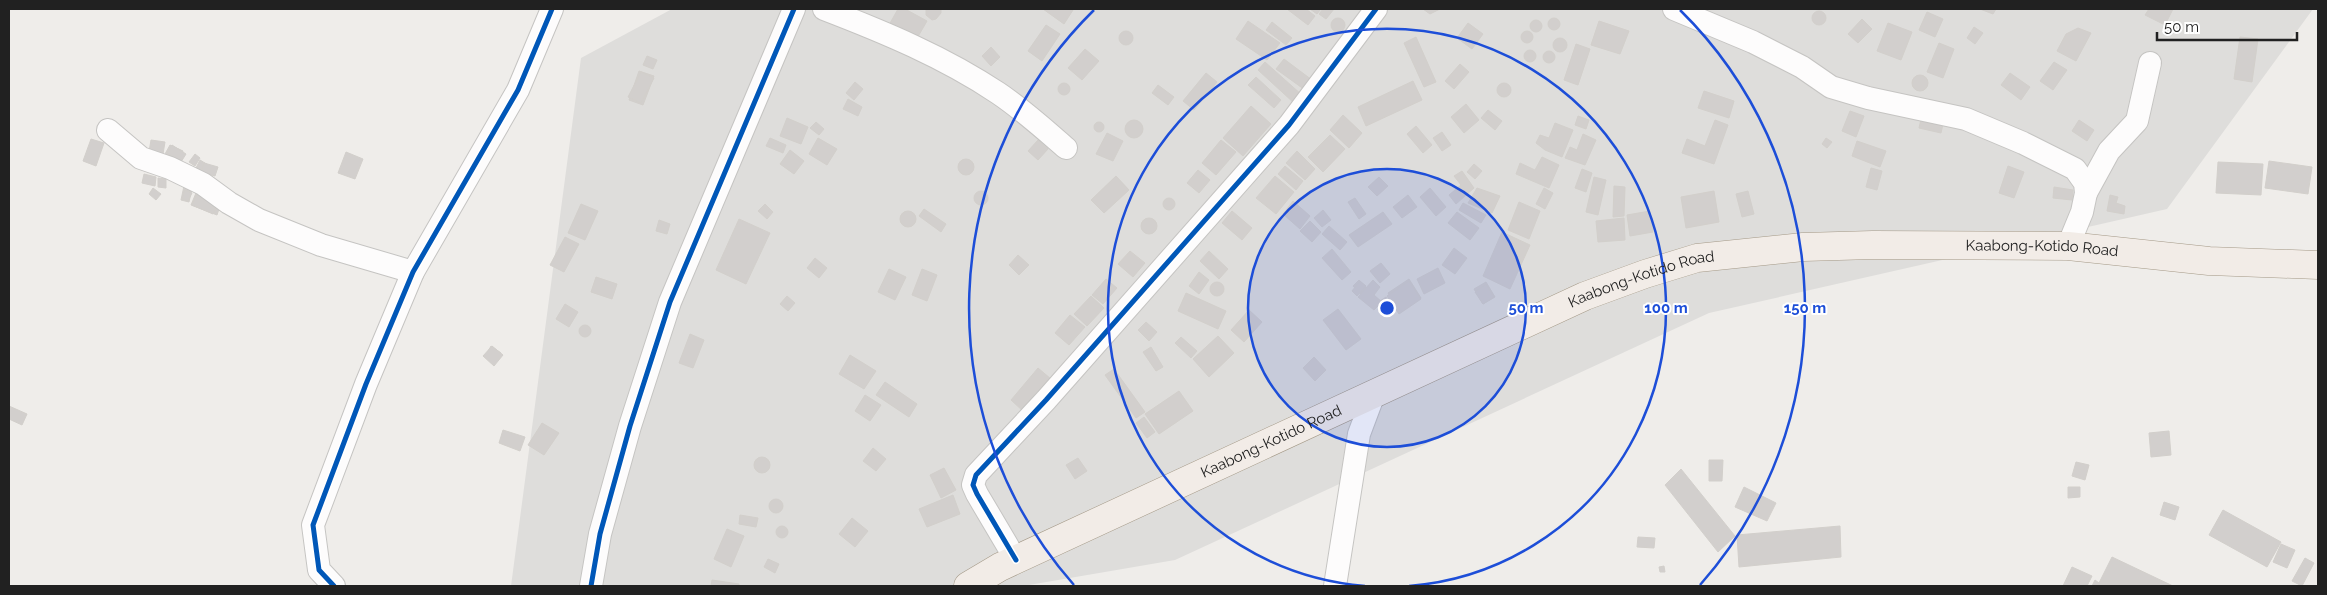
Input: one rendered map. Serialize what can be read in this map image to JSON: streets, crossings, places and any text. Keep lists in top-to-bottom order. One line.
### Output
{"streets":{"main road":["Kaabong-Kotido Road"]},"scale_bar":"50 m","rings":["50 m","100 m","150 m"]}
